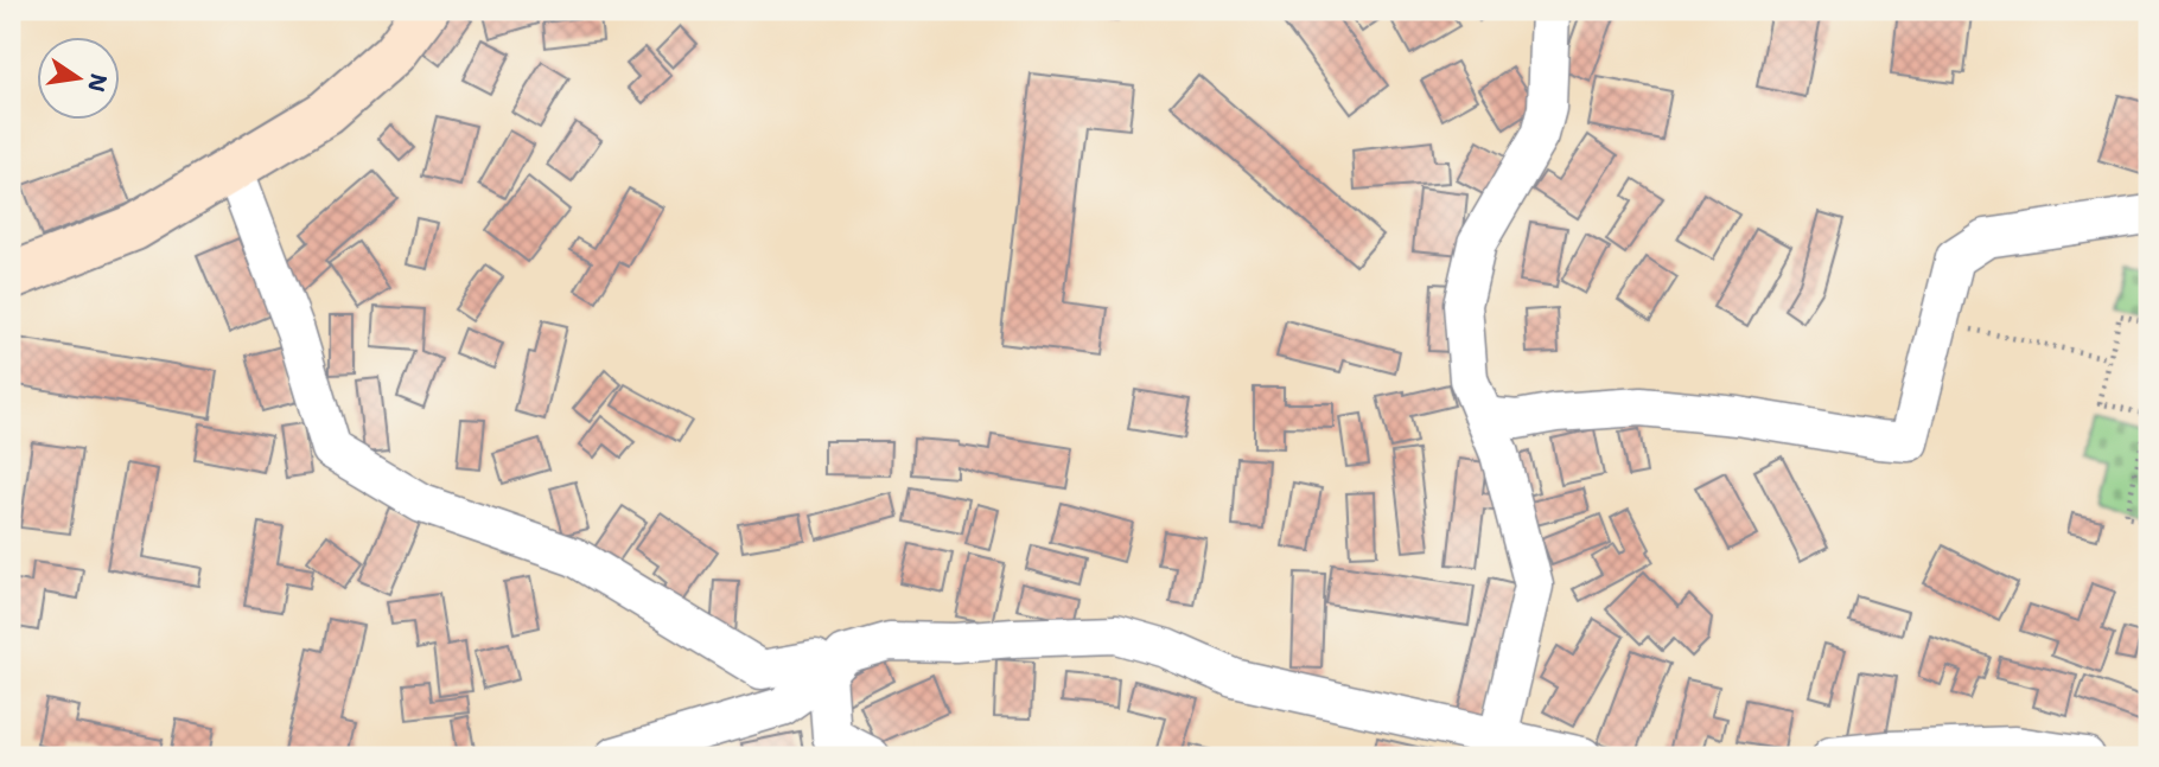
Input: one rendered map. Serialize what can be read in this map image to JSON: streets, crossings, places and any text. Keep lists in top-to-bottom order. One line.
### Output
{"north":"right"}
